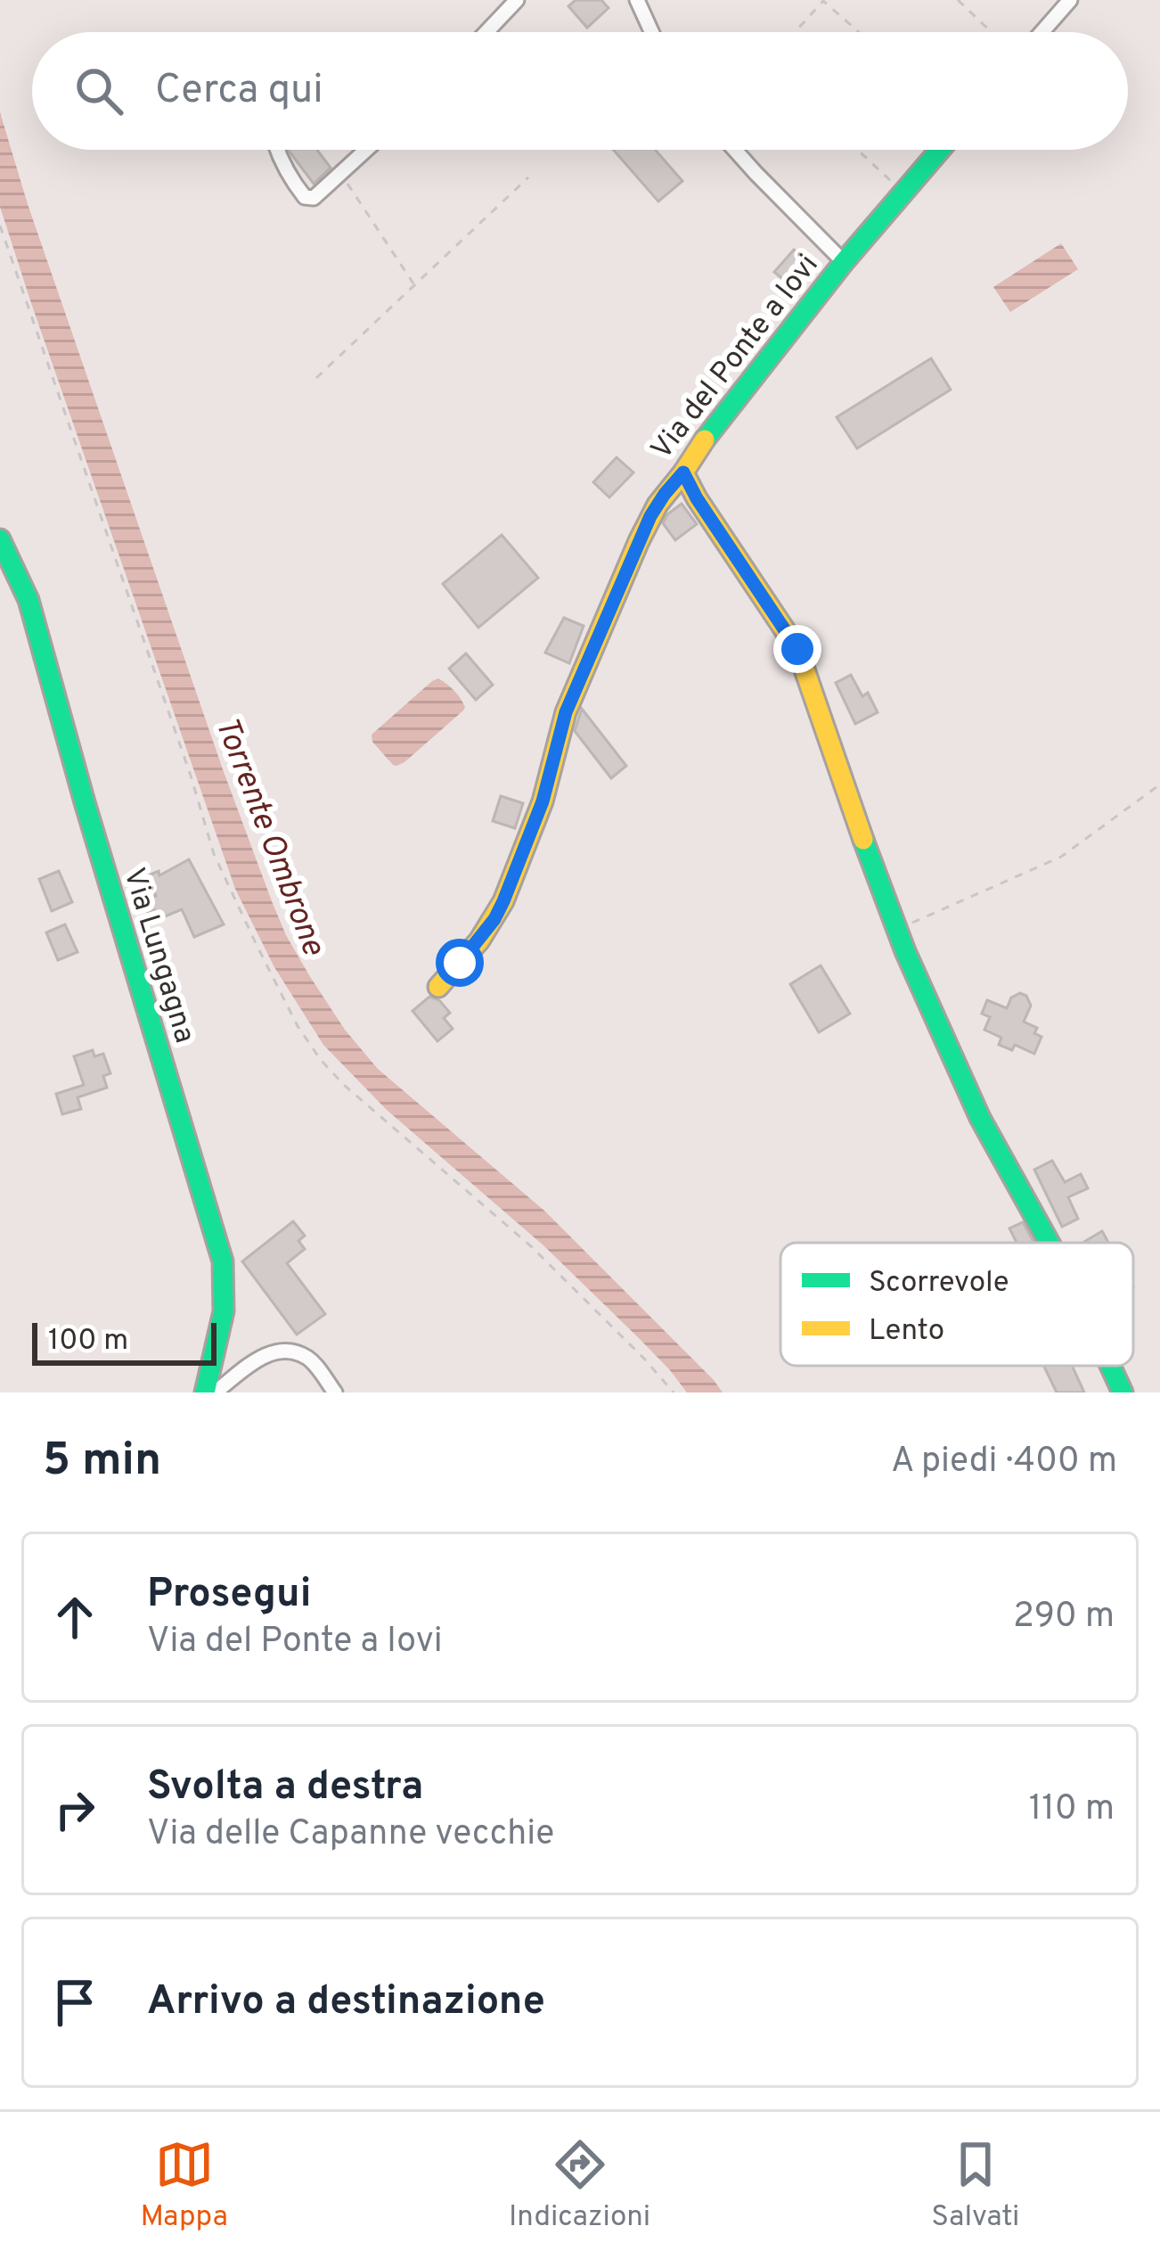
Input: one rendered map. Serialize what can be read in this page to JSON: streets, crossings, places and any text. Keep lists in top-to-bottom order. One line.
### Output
{"streets":{"street":["Via del Ponte a Iovi","Via Lungagna"]},"water":["Torrente Ombrone"],"legend":["Scorrevole","Lento"],"scale_bar":"100 m","page":{"search":"Cerca qui","scale":"100 m","heading":["5 min","A piedi · 400 m"],"list":[["Prosegui","Via del Ponte a Iovi","290 m"],["Svolta a destra","Via delle Capanne vecchie","110 m"],"Arrivo a destinazione"],"nav":["Mappa","Indicazioni","Salvati"]}}
